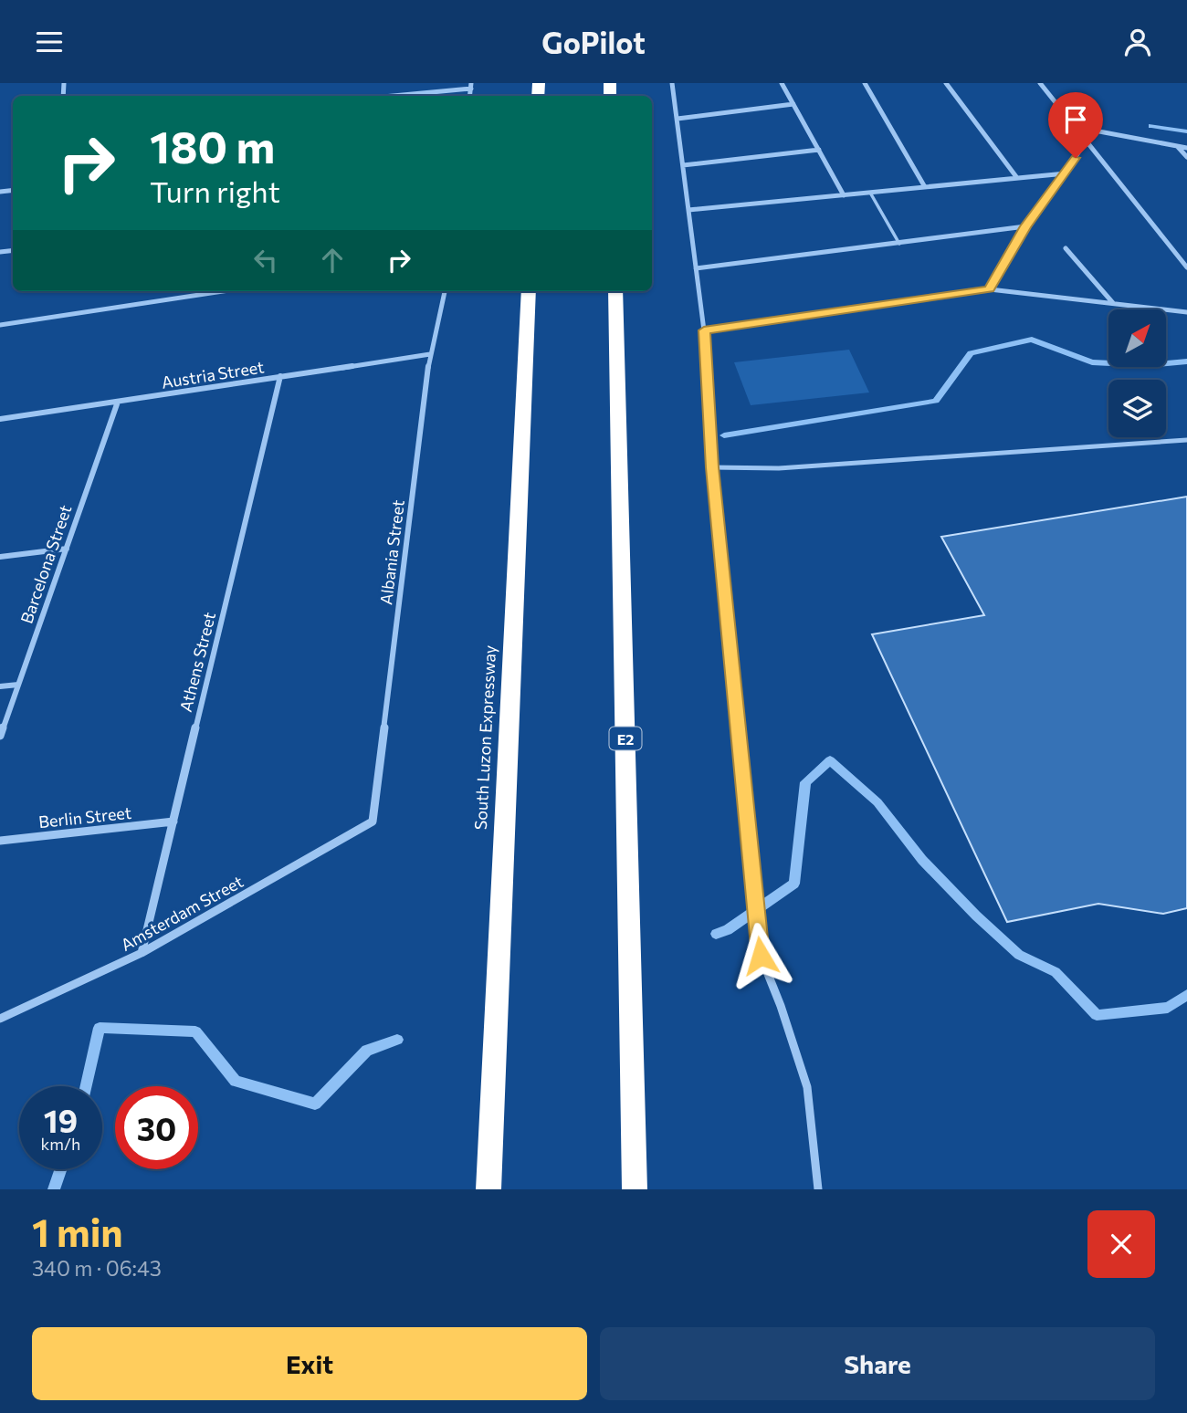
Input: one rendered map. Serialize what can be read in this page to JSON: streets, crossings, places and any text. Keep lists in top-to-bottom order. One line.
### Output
{"streets":{"highway":["South Luzon Expressway","E2"],"street":["Austria Street","Albania Street","Barcelona Street","Athens Street","Berlin Street","Amsterdam Street"]},"crossings":[["Austria Street","Albania Street"],["Austria Street","Barcelona Street"],["Austria Street","Athens Street"],["Albania Street","Amsterdam Street"],["Athens Street","Berlin Street"],["Athens Street","Amsterdam Street"]],"north":"top right","page":{"header":"GoPilot","turn":["180 m","Turn right"],"speed":"19 km/h","limit":"30","heading":["1 min","340 m · 06:43"],"buttons":["Exit","Share"]}}
